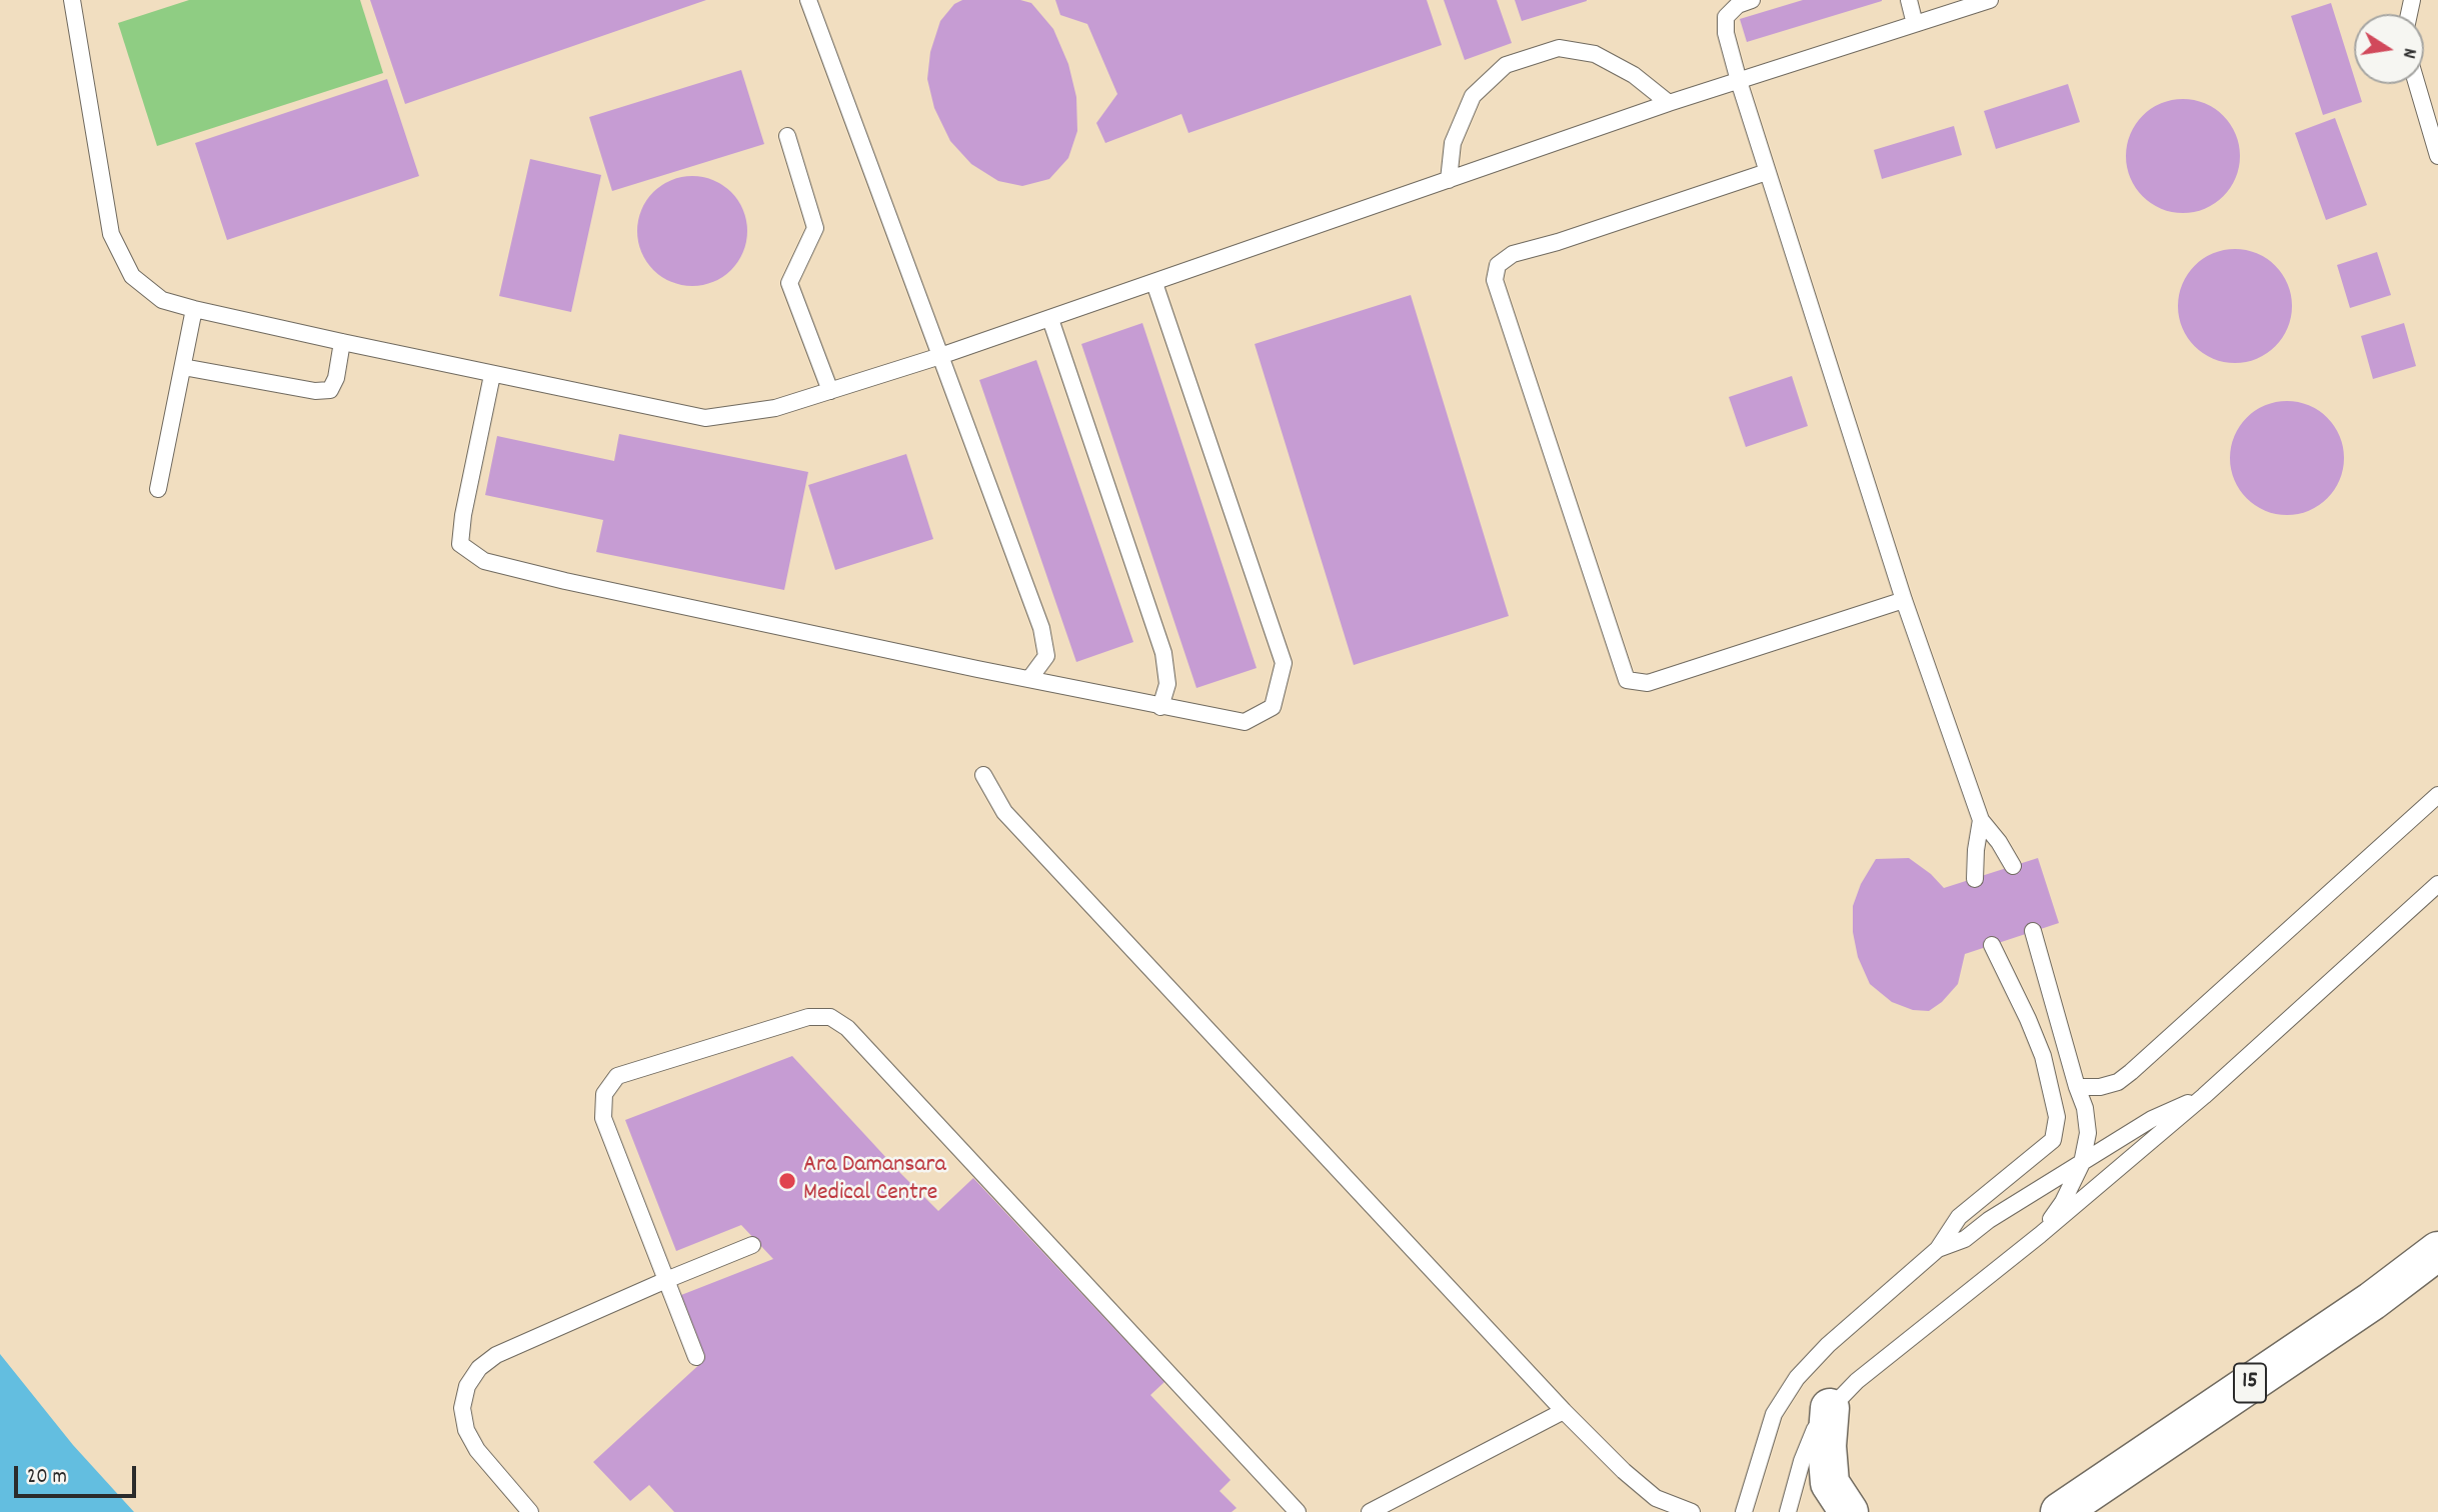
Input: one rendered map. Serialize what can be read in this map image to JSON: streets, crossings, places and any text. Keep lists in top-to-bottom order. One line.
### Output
{"streets":{"main road":["15"]},"places":["Ara Damansara Medical Centre"],"scale_bar":"20 m","north":"right"}
